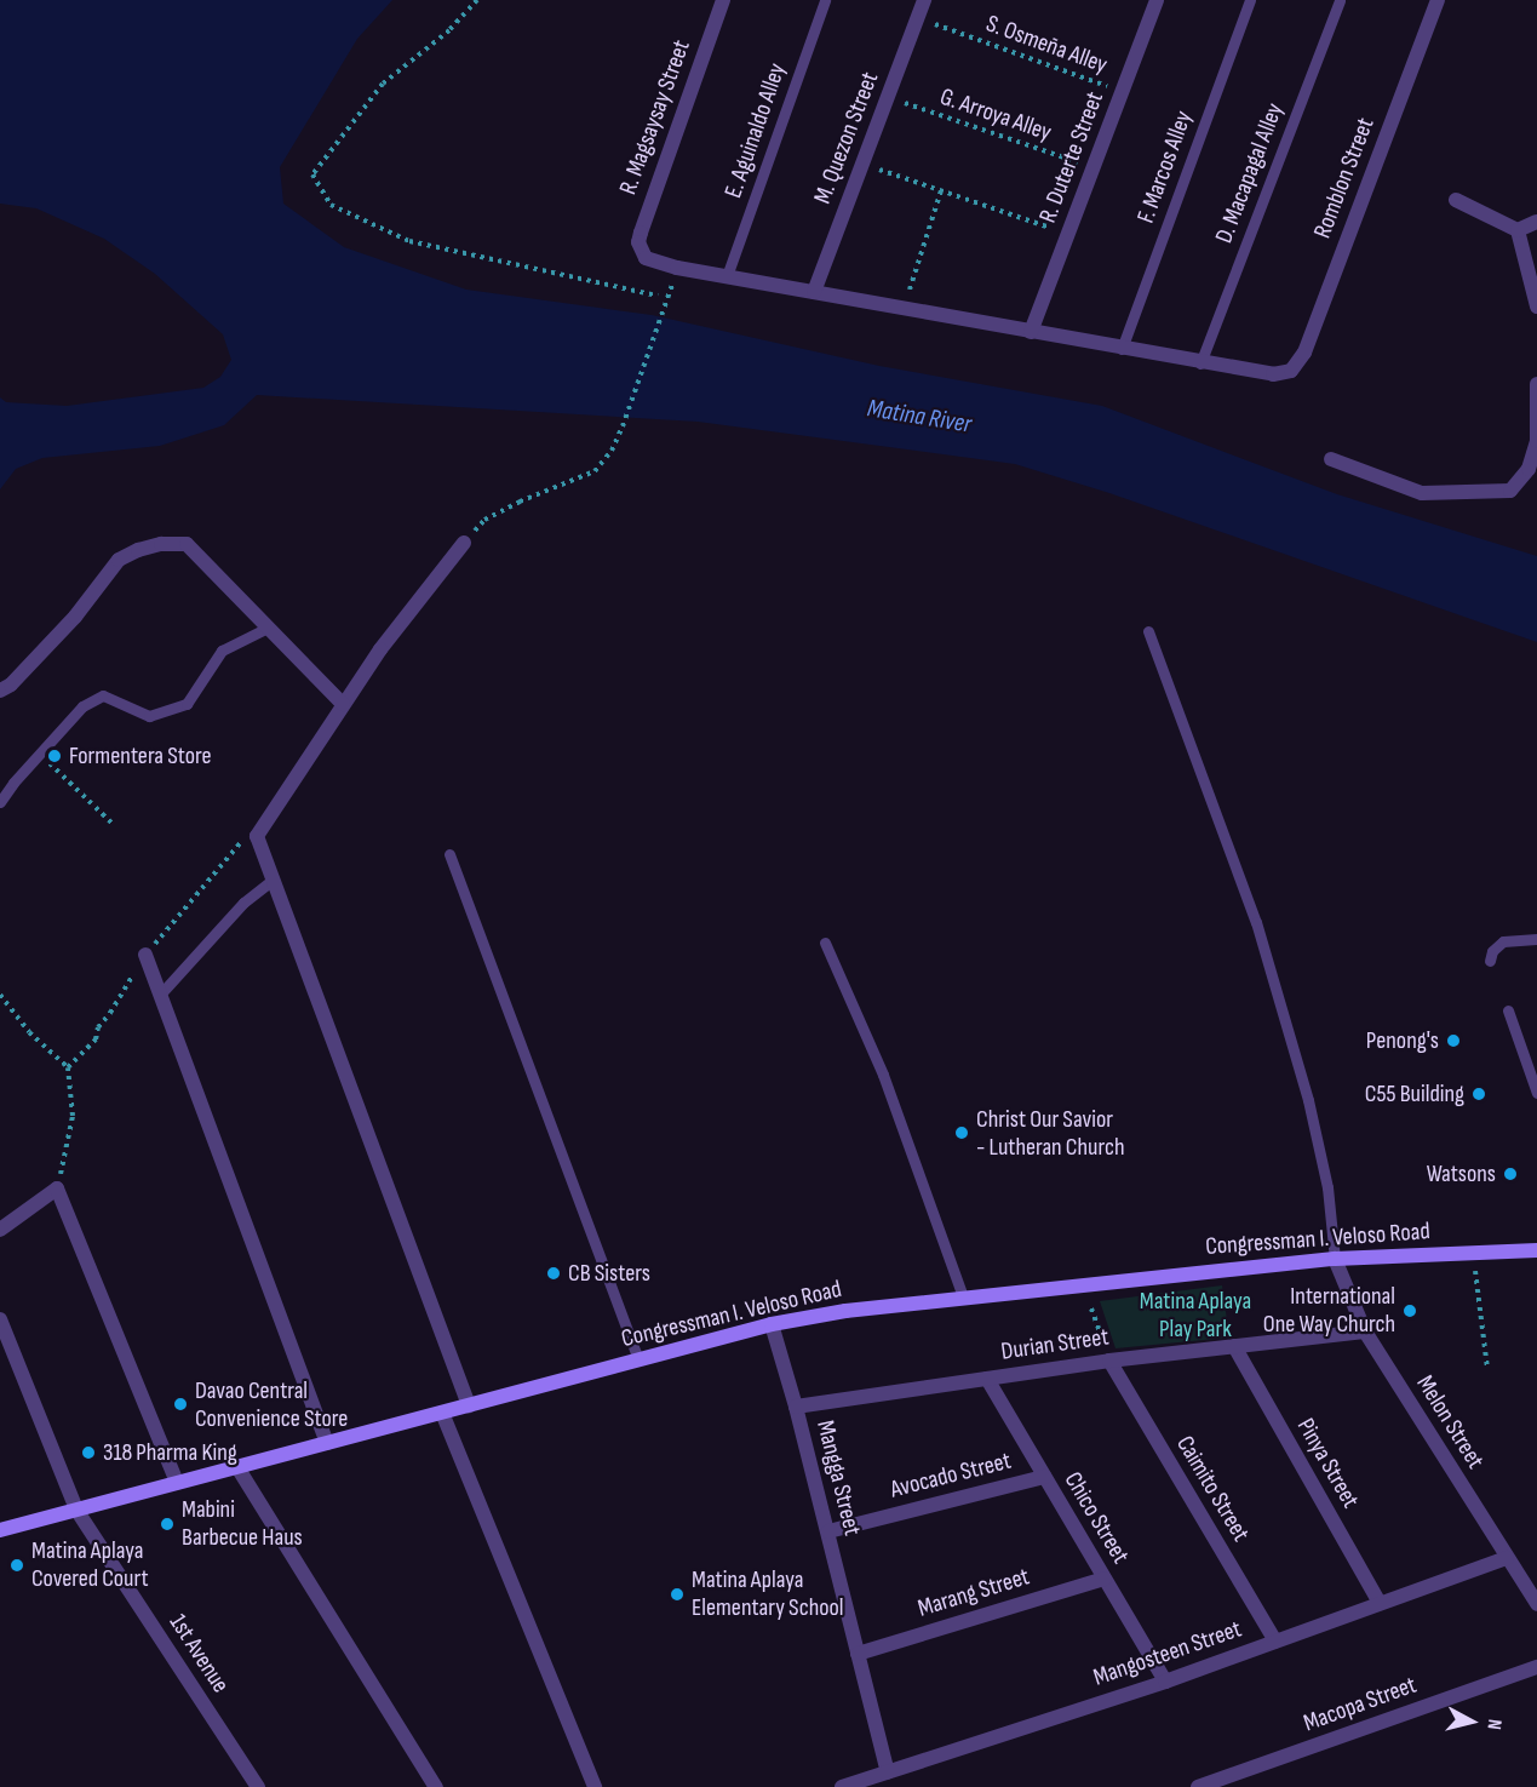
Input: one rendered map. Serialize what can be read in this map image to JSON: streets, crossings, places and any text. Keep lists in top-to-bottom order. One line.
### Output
{"streets":{"main road":["Congressman I. Veloso Road"],"street":["R. Magsaysay Street","M. Quezon Street","R. Duterte Street","Romblon Street","Durian Street","Melon Street","Pinya Street","Avocado Street","Mangga Street","Caimito Street","Chico Street","Marang Street","1st Avenue","Mangosteen Street","Macopa Street"],"lane":["E. Aguinaldo Alley","F. Marcos Alley","D. Macapagal Alley"],"path":["S. Osmeña Alley","G. Arroya Alley"]},"crossings":[["S. Osmeña Alley","M. Quezon Street"],["S. Osmeña Alley","R. Duterte Street"],["G. Arroya Alley","M. Quezon Street"],["G. Arroya Alley","R. Duterte Street"],["R. Magsaysay Street","E. Aguinaldo Alley"],["D. Macapagal Alley","Romblon Street"],["Congressman I. Veloso Road","Melon Street"],["Congressman I. Veloso Road","Mangga Street"],["Congressman I. Veloso Road","1st Avenue"],["Durian Street","Melon Street"],["Durian Street","Pinya Street"],["Durian Street","Mangga Street"],["Durian Street","Caimito Street"],["Durian Street","Chico Street"],["Melon Street","Mangosteen Street"],["Pinya Street","Mangosteen Street"],["Avocado Street","Mangga Street"],["Avocado Street","Chico Street"],["Mangga Street","Marang Street"],["Mangga Street","Mangosteen Street"],["Caimito Street","Mangosteen Street"],["Chico Street","Marang Street"],["Chico Street","Mangosteen Street"]],"water":["Matina River"],"parks":["Matina Aplaya Play Park"],"places":["Formentera Store","Penong's","C55 Building","Christ Our Savior - Lutheran Church","Watsons","CB Sisters","International One Way Church","Davao Central Convenience Store","318 Pharma King","Mabini Barbecue Haus","Matina Aplaya Covered Court","Matina Aplaya Elementary School"],"north":"right"}
